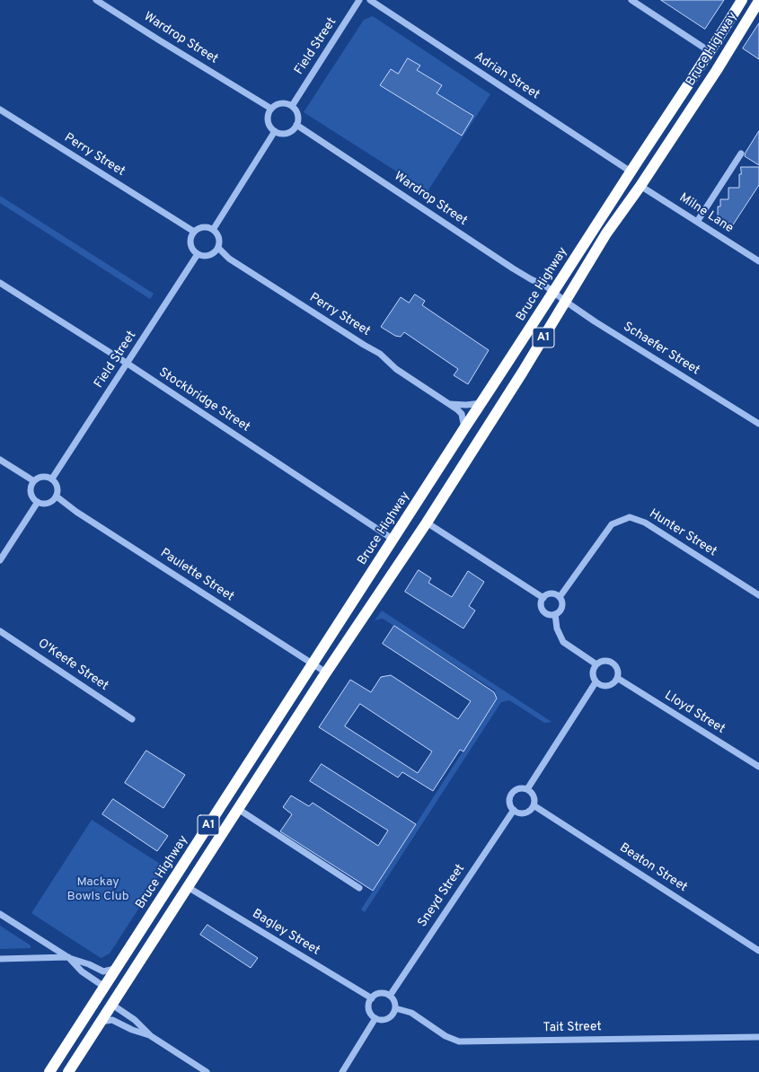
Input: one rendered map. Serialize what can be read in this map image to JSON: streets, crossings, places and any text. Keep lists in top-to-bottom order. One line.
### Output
{"streets":{"highway":["Bruce Highway","A1"],"street":["Wardrop Street","Field Street","Adrian Street","Perry Street","Milne Lane","Schaefer Street","Stockbridge Street","Hunter Street","Paulette Street","O'Keefe Street","Lloyd Street","Beaton Street","Sneyd Street","Bagley Street","Tait Street"]},"crossings":[["Wardrop Street","Field Street"],["Wardrop Street","Bruce Highway"],["Wardrop Street","Schaefer Street"],["Field Street","Perry Street"],["Field Street","Stockbridge Street"],["Field Street","Paulette Street"],["Bruce Highway","Adrian Street"],["Bruce Highway","Perry Street"],["Bruce Highway","Milne Lane"],["Bruce Highway","Schaefer Street"],["Bruce Highway","Stockbridge Street"],["Bruce Highway","Paulette Street"],["Bruce Highway","Bagley Street"],["Beaton Street","Sneyd Street"],["Sneyd Street","Bagley Street"],["Sneyd Street","Tait Street"],["Bagley Street","Tait Street"]],"parks":["Mackay Bowls Club"]}
